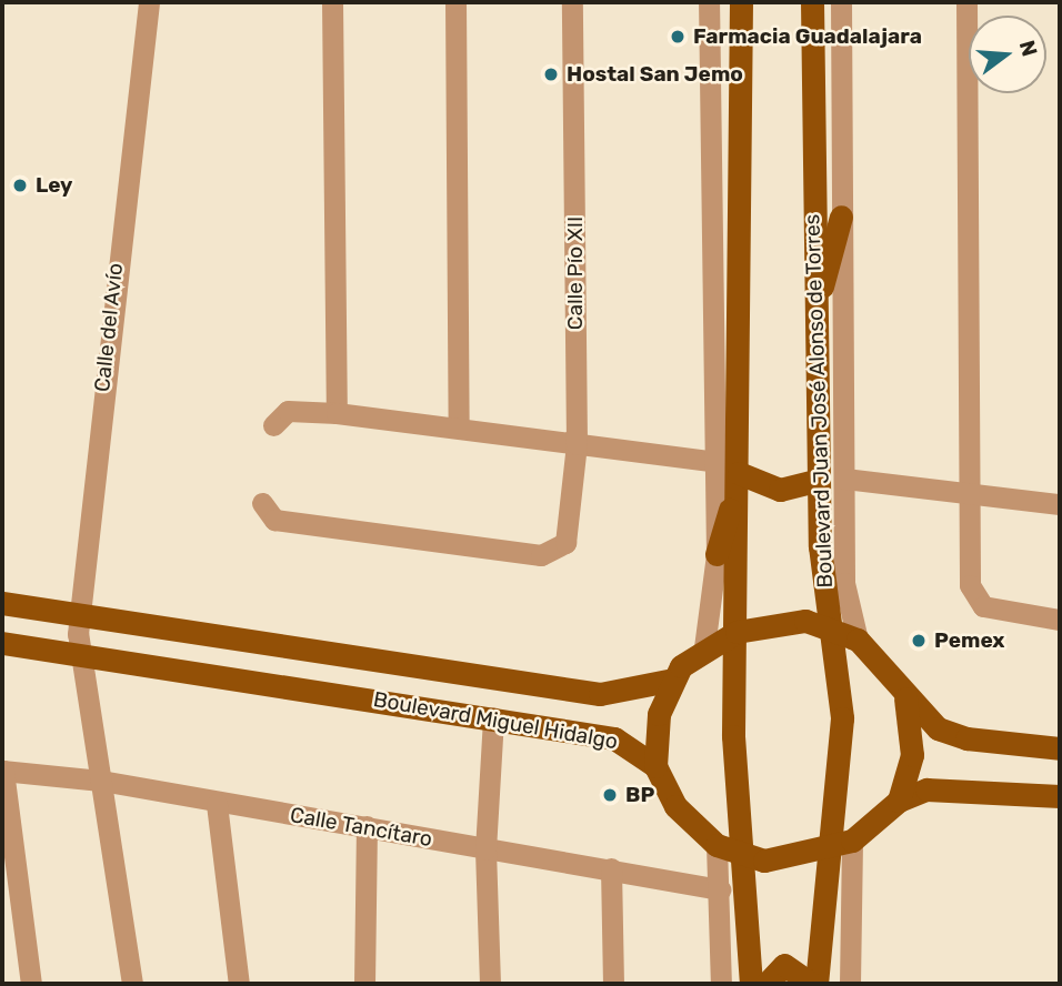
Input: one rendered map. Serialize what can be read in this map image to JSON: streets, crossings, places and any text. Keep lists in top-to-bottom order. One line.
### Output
{"streets":{"main road":["Boulevard Juan José Alonso de Torres","Boulevard Miguel Hidalgo"],"street":["Calle Pío XII","Calle del Avío","Calle Tancítaro"]},"crossings":[["Calle del Avío","Boulevard Miguel Hidalgo"],["Calle del Avío","Calle Tancítaro"]],"places":["Farmacia Guadalajara","Hostal San Jemo","Ley","Pemex","BP"],"north":"right"}
